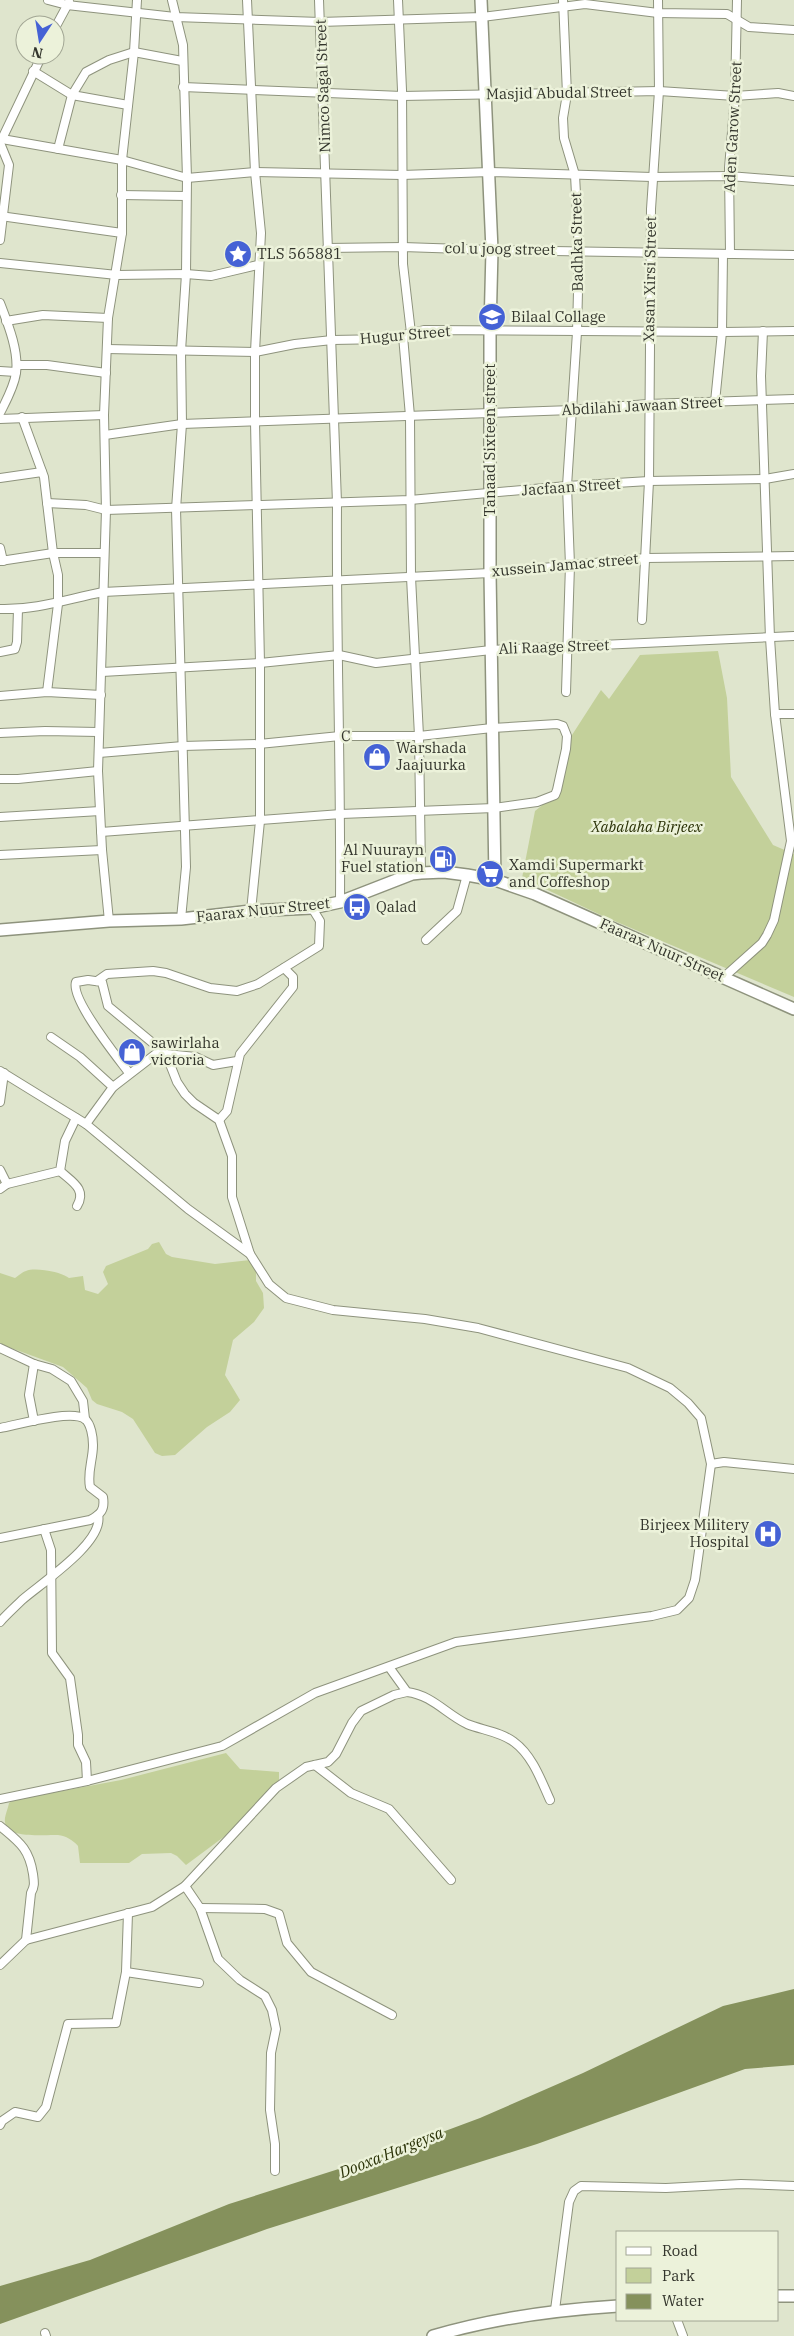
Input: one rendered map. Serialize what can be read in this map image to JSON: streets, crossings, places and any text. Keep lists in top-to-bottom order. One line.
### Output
{"streets":{"street":["Nimco Sagal Street","Masjid Abudal Street","Aden Garow Street","Badhka Street","col u joog street","Xasan Xirsi Street","Hugur Street","Abdilahi Jawaan Street","Tanaad Sixteen street","Jacfaan Street","xussein Jamac street","Ali Raage Street","C","Faarax Nuur Street"]},"crossings":[["Nimco Sagal Street","Masjid Abudal Street"],["Nimco Sagal Street","col u joog street"],["Nimco Sagal Street","Hugur Street"],["Nimco Sagal Street","Abdilahi Jawaan Street"],["Nimco Sagal Street","Jacfaan Street"],["Nimco Sagal Street","xussein Jamac street"],["Nimco Sagal Street","Ali Raage Street"],["Nimco Sagal Street","C"],["Nimco Sagal Street","Faarax Nuur Street"],["Masjid Abudal Street","Aden Garow Street"],["Masjid Abudal Street","Badhka Street"],["Masjid Abudal Street","Xasan Xirsi Street"],["Masjid Abudal Street","Tanaad Sixteen street"],["Aden Garow Street","col u joog street"],["Aden Garow Street","Hugur Street"],["Aden Garow Street","Abdilahi Jawaan Street"],["Badhka Street","col u joog street"],["Badhka Street","Hugur Street"],["Badhka Street","Abdilahi Jawaan Street"],["Badhka Street","Jacfaan Street"],["Badhka Street","xussein Jamac street"],["Badhka Street","Ali Raage Street"],["col u joog street","Xasan Xirsi Street"],["col u joog street","Tanaad Sixteen street"],["Xasan Xirsi Street","Hugur Street"],["Xasan Xirsi Street","Abdilahi Jawaan Street"],["Xasan Xirsi Street","Jacfaan Street"],["Xasan Xirsi Street","xussein Jamac street"],["Hugur Street","Tanaad Sixteen street"],["Abdilahi Jawaan Street","Tanaad Sixteen street"],["Tanaad Sixteen street","Jacfaan Street"],["Tanaad Sixteen street","xussein Jamac street"],["Tanaad Sixteen street","Ali Raage Street"],["Tanaad Sixteen street","C"],["Tanaad Sixteen street","Faarax Nuur Street"]],"water":["Dooxa Hargeysa"],"parks":["Xabalaha Birjeex"],"places":{"place":["TLS 565881"],"school or university":["Bilaal Collage"],"shop":["Warshada Jaajuurka","sawirlaha victoria"],"fuel station":["Al Nuurayn Fuel station"],"supermarket":["Xamdi Supermarkt and Coffeshop"],"bus stop":["Qalad"],"hospital":["Birjeex Militery Hospital"]},"legend":["Road","Park","Water"],"north":"bottom"}
